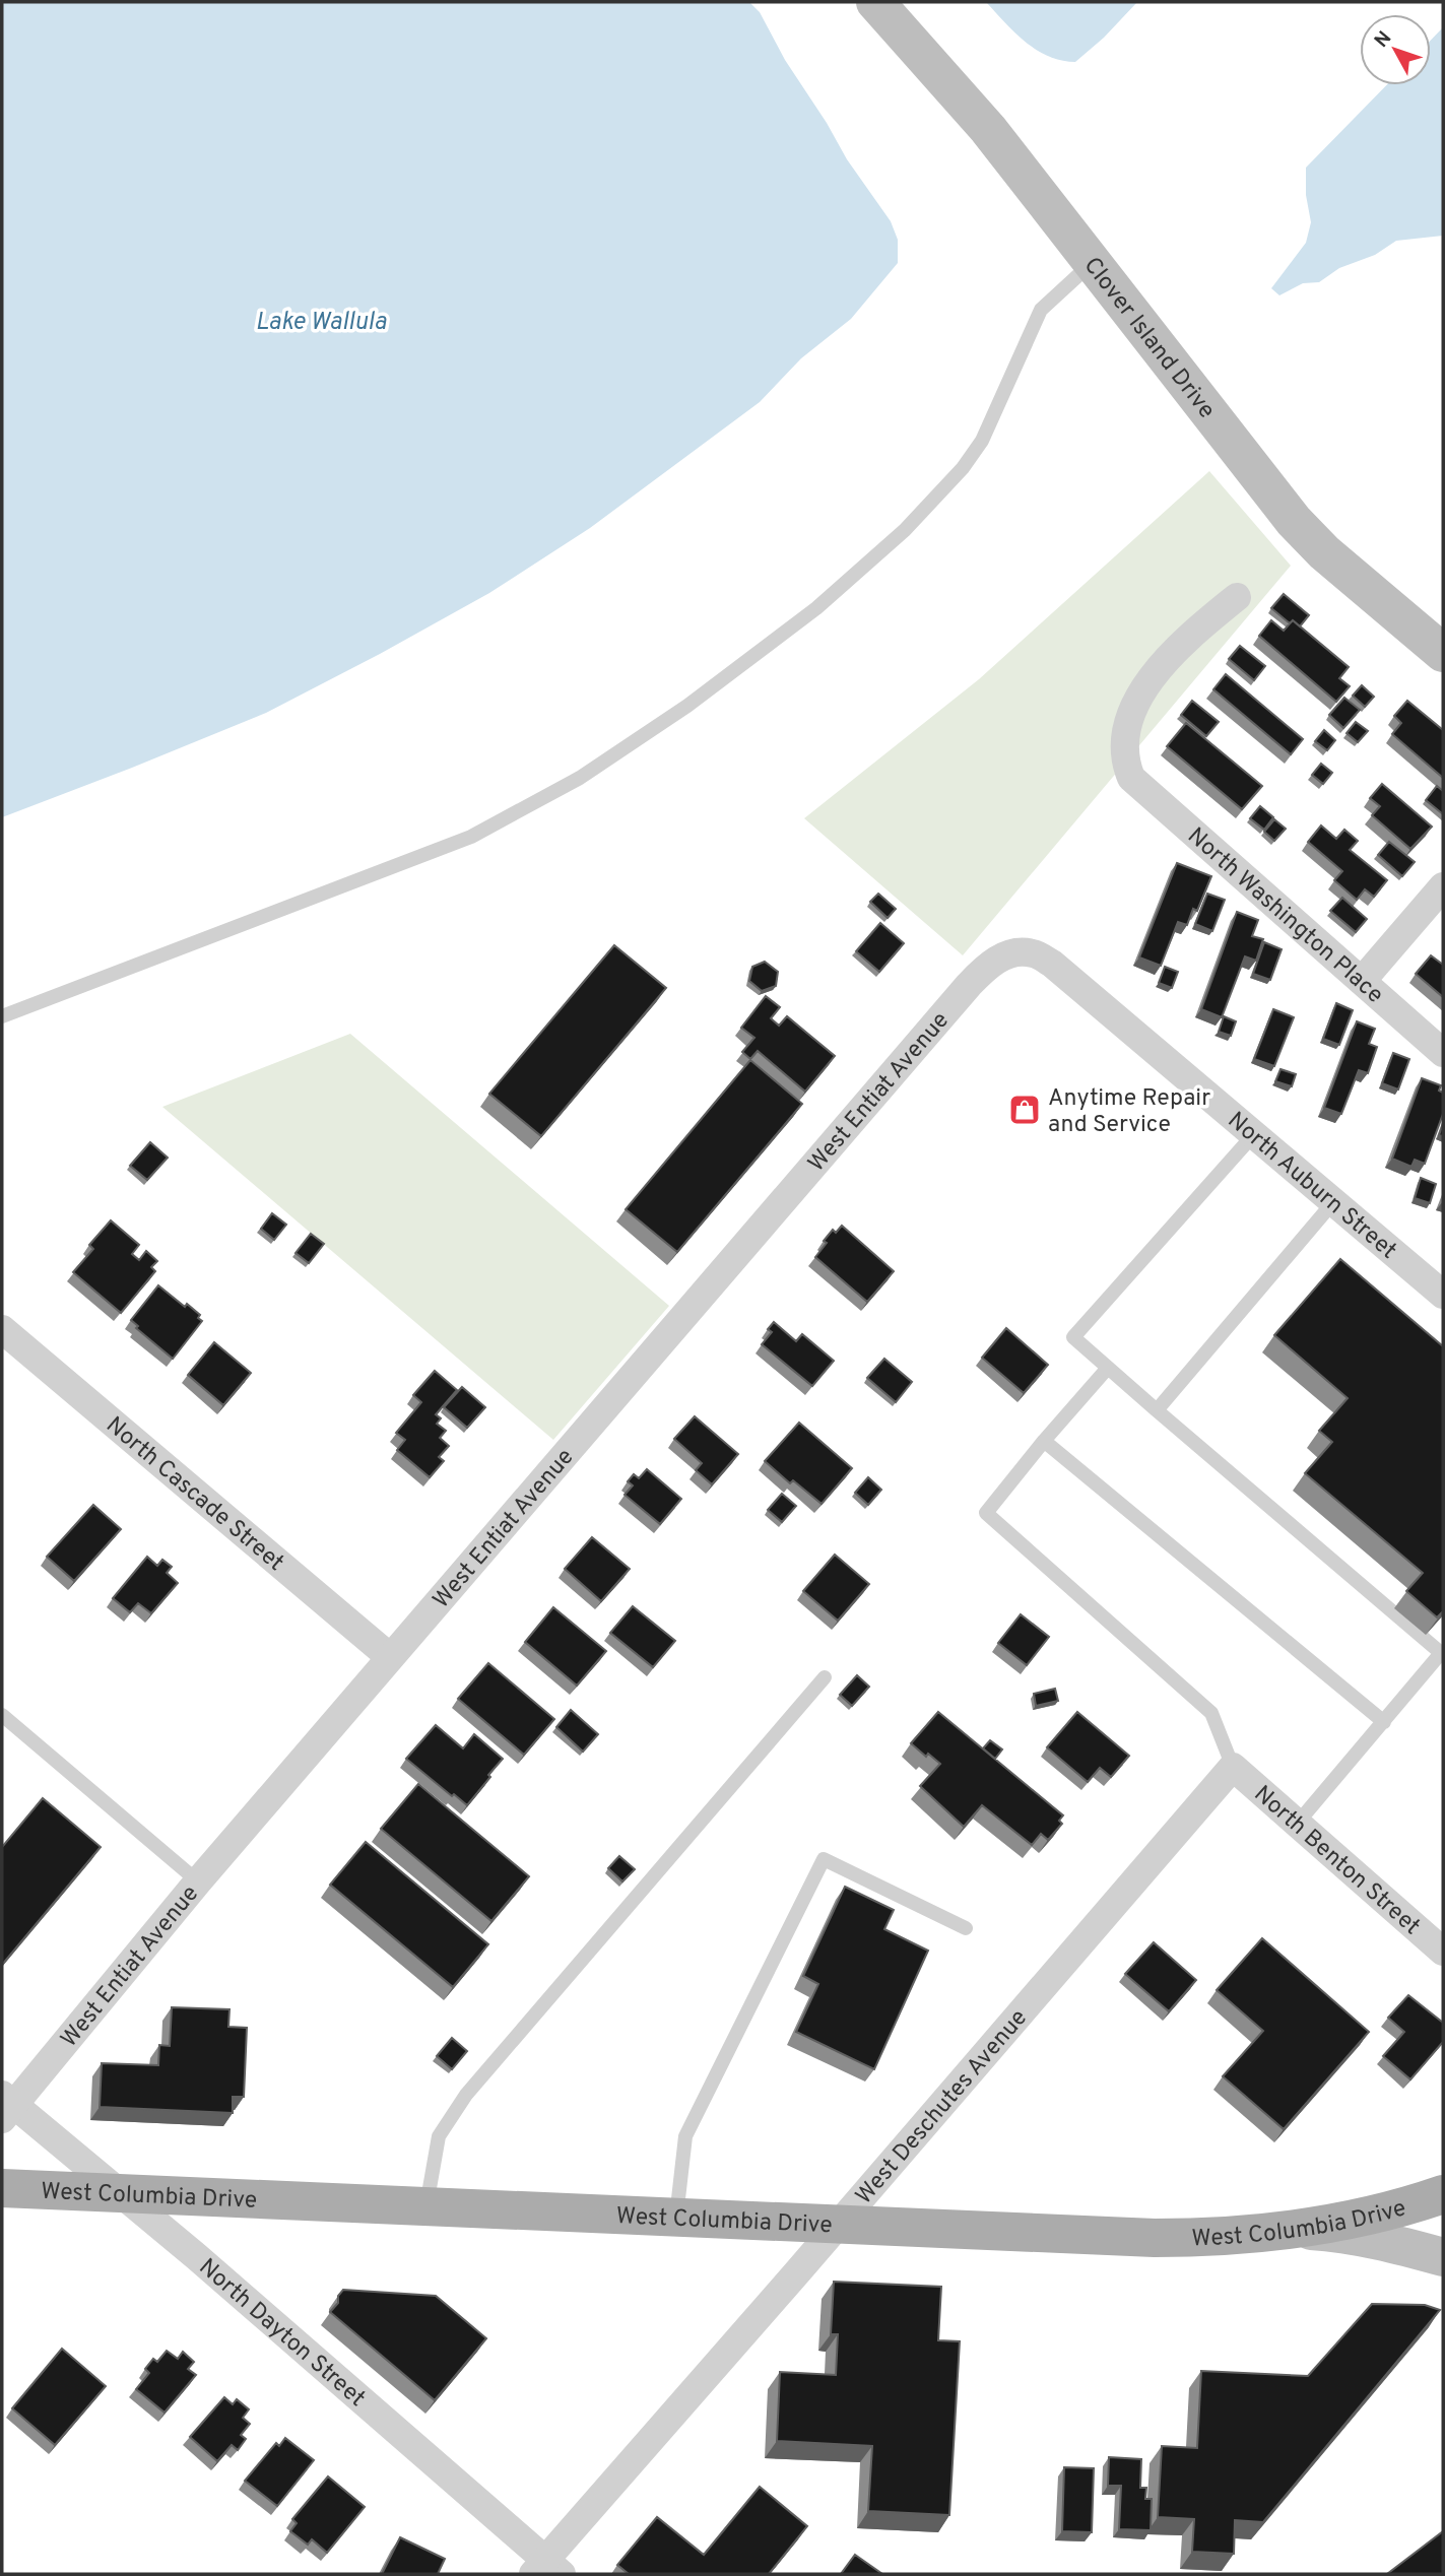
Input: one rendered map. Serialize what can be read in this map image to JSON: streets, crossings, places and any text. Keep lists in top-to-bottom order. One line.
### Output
{"streets":{"main road":["West Columbia Drive"],"street":["Clover Island Drive","North Washington Place","West Entiat Avenue","North Auburn Street","North Cascade Street","North Benton Street","West Deschutes Avenue","North Dayton Street"]},"crossings":[["West Entiat Avenue","North Auburn Street"],["West Entiat Avenue","North Cascade Street"],["West Entiat Avenue","North Dayton Street"],["North Benton Street","West Deschutes Avenue"],["West Deschutes Avenue","West Columbia Drive"],["West Deschutes Avenue","North Dayton Street"],["West Columbia Drive","North Dayton Street"]],"water":["Lake Wallula"],"places":{"shop":["Anytime Repair and Service"]},"north":"top left"}
